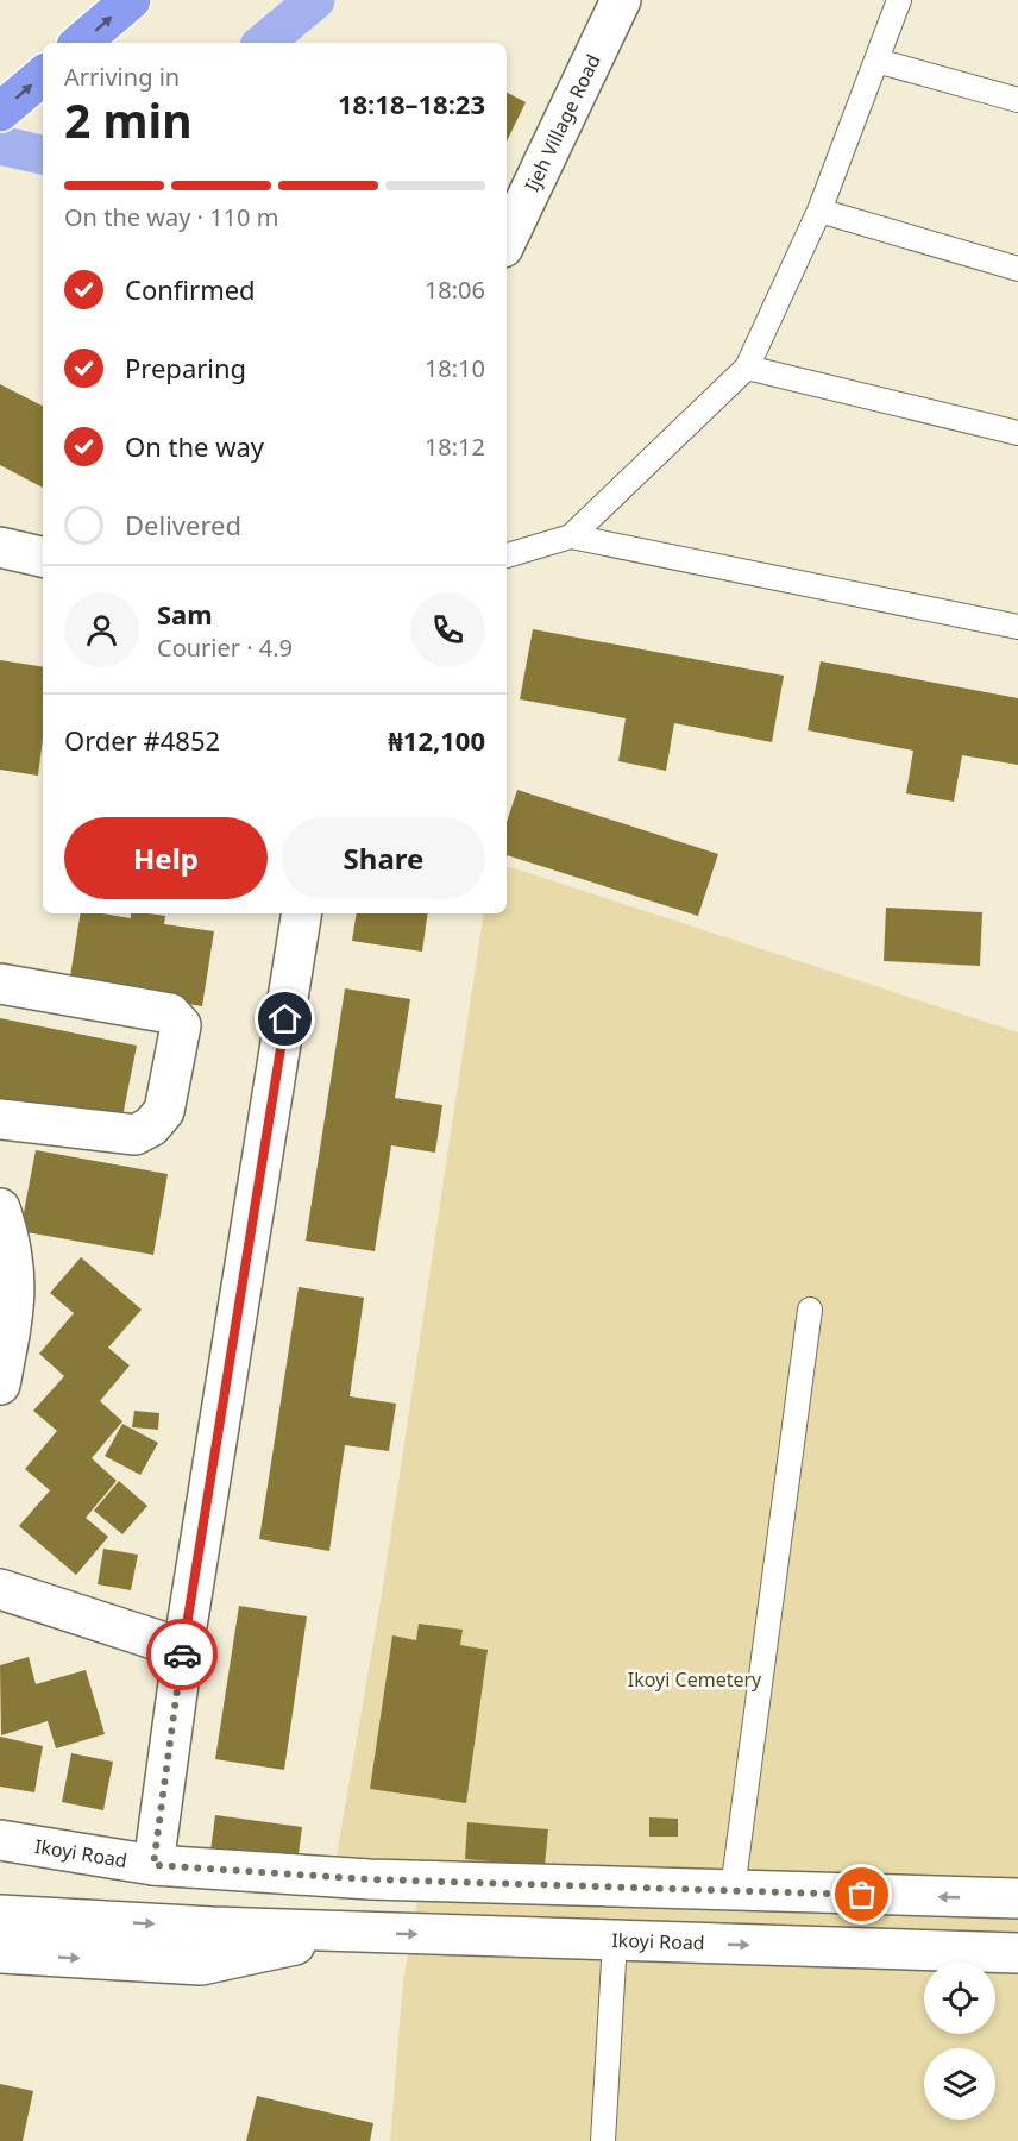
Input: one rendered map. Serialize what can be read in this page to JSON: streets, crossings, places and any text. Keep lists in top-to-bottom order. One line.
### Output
{"streets":{"main road":["Ijeh Village Road","Ikoyi Road"]},"parks":["Ikoyi Cemetery"],"page":{"heading":["2 min","Arriving in","18:18–18:23"],"panel":["Sam","Courier · 4.9","Order #4852","₦12,100"],"bar":"On the way · 110 m","list":[["Confirmed","18:06"],["Preparing","18:10"],["On the way","18:12"],"Delivered"],"buttons":["Help","Share"]}}
